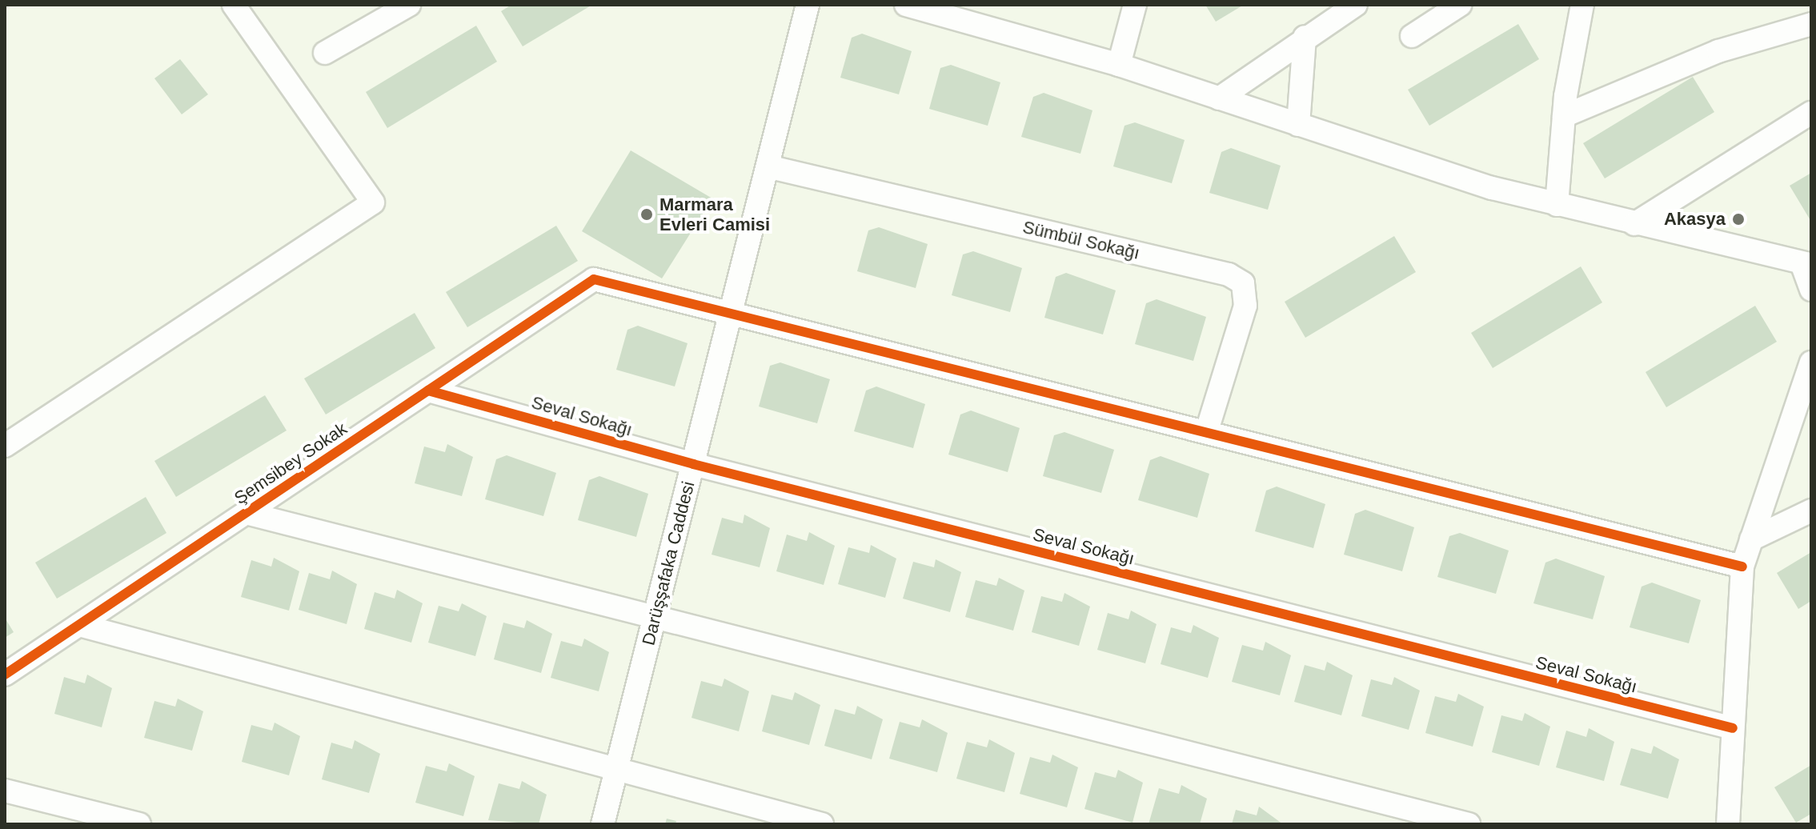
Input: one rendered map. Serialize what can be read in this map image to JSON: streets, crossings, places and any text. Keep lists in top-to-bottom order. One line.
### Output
{"streets":{"street":["Sümbül Sokağı","Seval Sokağı","Şemsibey Sokak","Darüşşafaka Caddesi"]},"crossings":[["Sümbül Sokağı","Darüşşafaka Caddesi"],["Seval Sokağı","Şemsibey Sokak"],["Seval Sokağı","Darüşşafaka Caddesi"],["Şemsibey Sokak","Darüşşafaka Caddesi"]],"places":["Marmara Evleri Camisi","Akasya"]}
